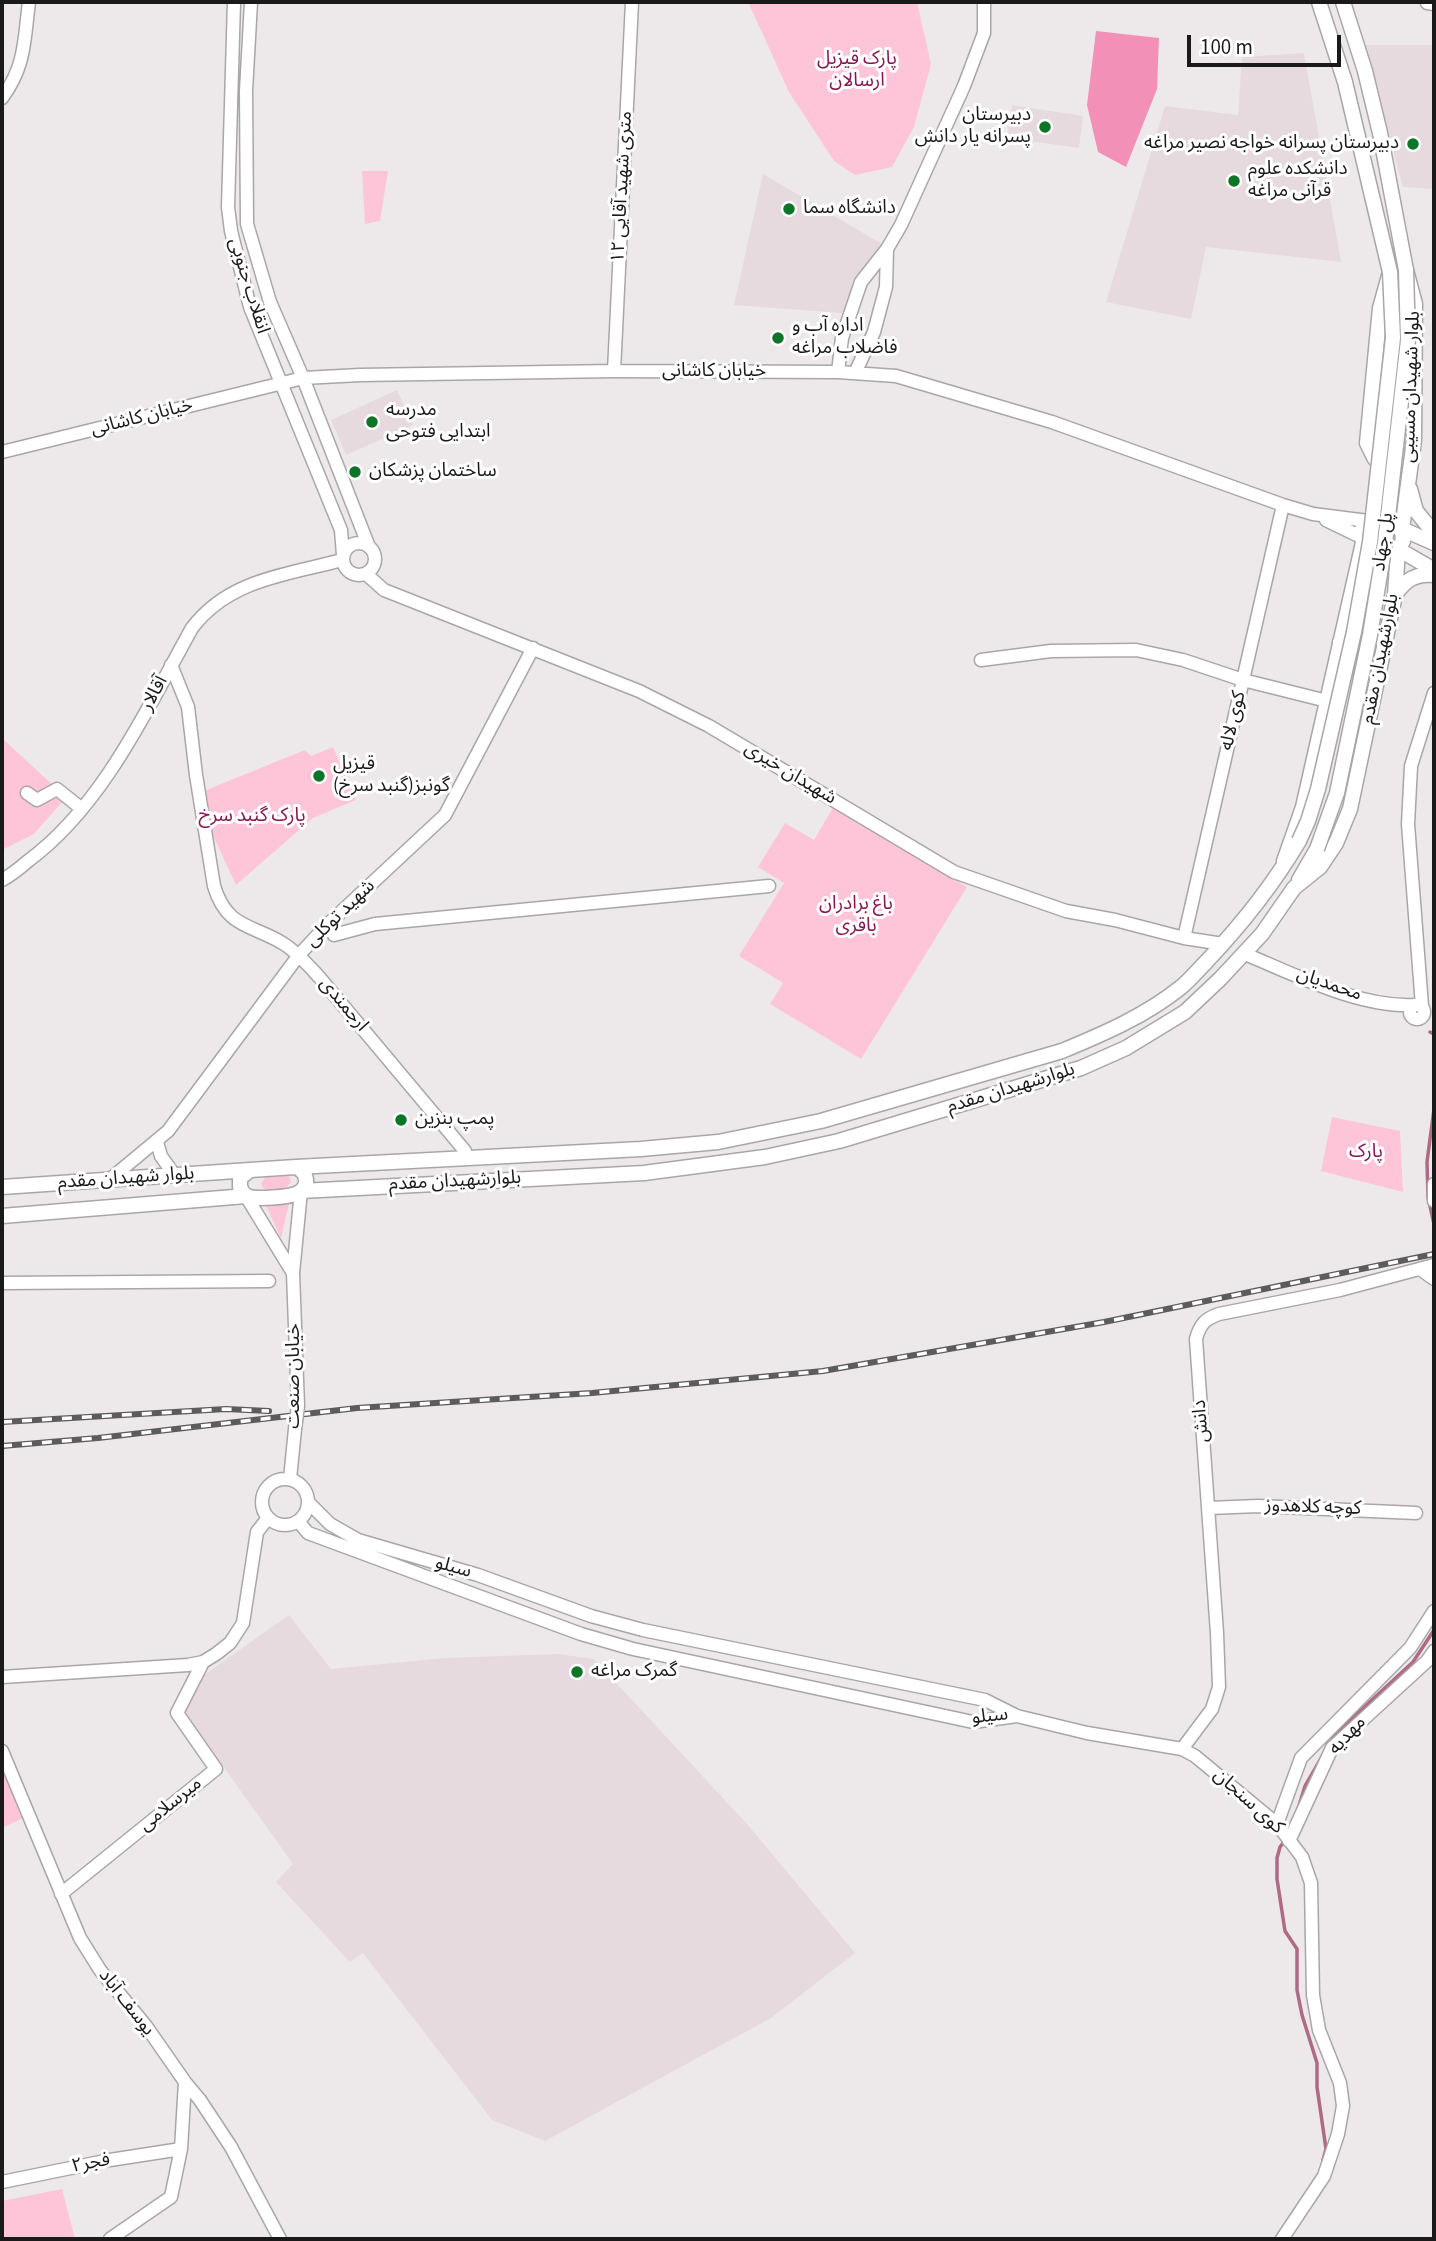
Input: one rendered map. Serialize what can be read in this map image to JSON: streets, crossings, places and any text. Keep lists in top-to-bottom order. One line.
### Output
{"streets":{"main road":["بلوار شهیدان مسیبی","پل جهاد","بلوارشهیدان مقدم","بلوار شهیدان مقدم"],"street":["۱۲ متری شهید آقایی","انقلاب جنوبی","خیابان کاشانی","آقالار","کوی لاله","شهیدان خیری","شهید توکلی","محمدیان","ارجمندی","خیابان صنعت","دانش","کوچه کلاهدوز","سیلو","مهدیه","کوی سنجان","میرسلامی","یوسف آباد","فجر۲"]},"crossings":[["۱۲ متری شهید آقایی","خیابان کاشانی"],["انقلاب جنوبی","خیابان کاشانی"],["انقلاب جنوبی","آقالار"],["انقلاب جنوبی","شهیدان خیری"],["خیابان کاشانی","کوی لاله"],["بلوار شهیدان مسیبی","پل جهاد"],["بلوار شهیدان مسیبی","بلوارشهیدان مقدم"],["پل جهاد","بلوارشهیدان مقدم"],["بلوارشهیدان مقدم","شهیدان خیری"],["بلوارشهیدان مقدم","محمدیان"],["بلوارشهیدان مقدم","ارجمندی"],["بلوارشهیدان مقدم","بلوار شهیدان مقدم"],["بلوارشهیدان مقدم","خیابان صنعت"],["آقالار","شهیدان خیری"],["آقالار","ارجمندی"],["کوی لاله","شهیدان خیری"],["شهیدان خیری","شهید توکلی"],["شهید توکلی","ارجمندی"],["شهید توکلی","بلوار شهیدان مقدم"],["بلوار شهیدان مقدم","خیابان صنعت"],["خیابان صنعت","سیلو"],["دانش","کوچه کلاهدوز"],["دانش","کوی سنجان"],["سیلو","کوی سنجان"],["مهدیه","کوی سنجان"],["میرسلامی","یوسف آباد"]],"parks":["پارک قیزیل ارسالان","پارک گنبد سرخ","باغ برادران باقری","پارک"],"places":["دبیرستان پسرانه یار دانش","دبیرستان پسرانه خواجه نصیر مراغه","دانشکده علوم قرآنی مراغه","دانشگاه سما","اداره آب و فاضلاب مراغه","مدرسه ابتدایی فتوحی","ساختمان پزشکان","قیزیل گونبز(گنبد سرخ)","پمپ بنزین","گمرک مراغه"],"scale_bar":"100 m"}
